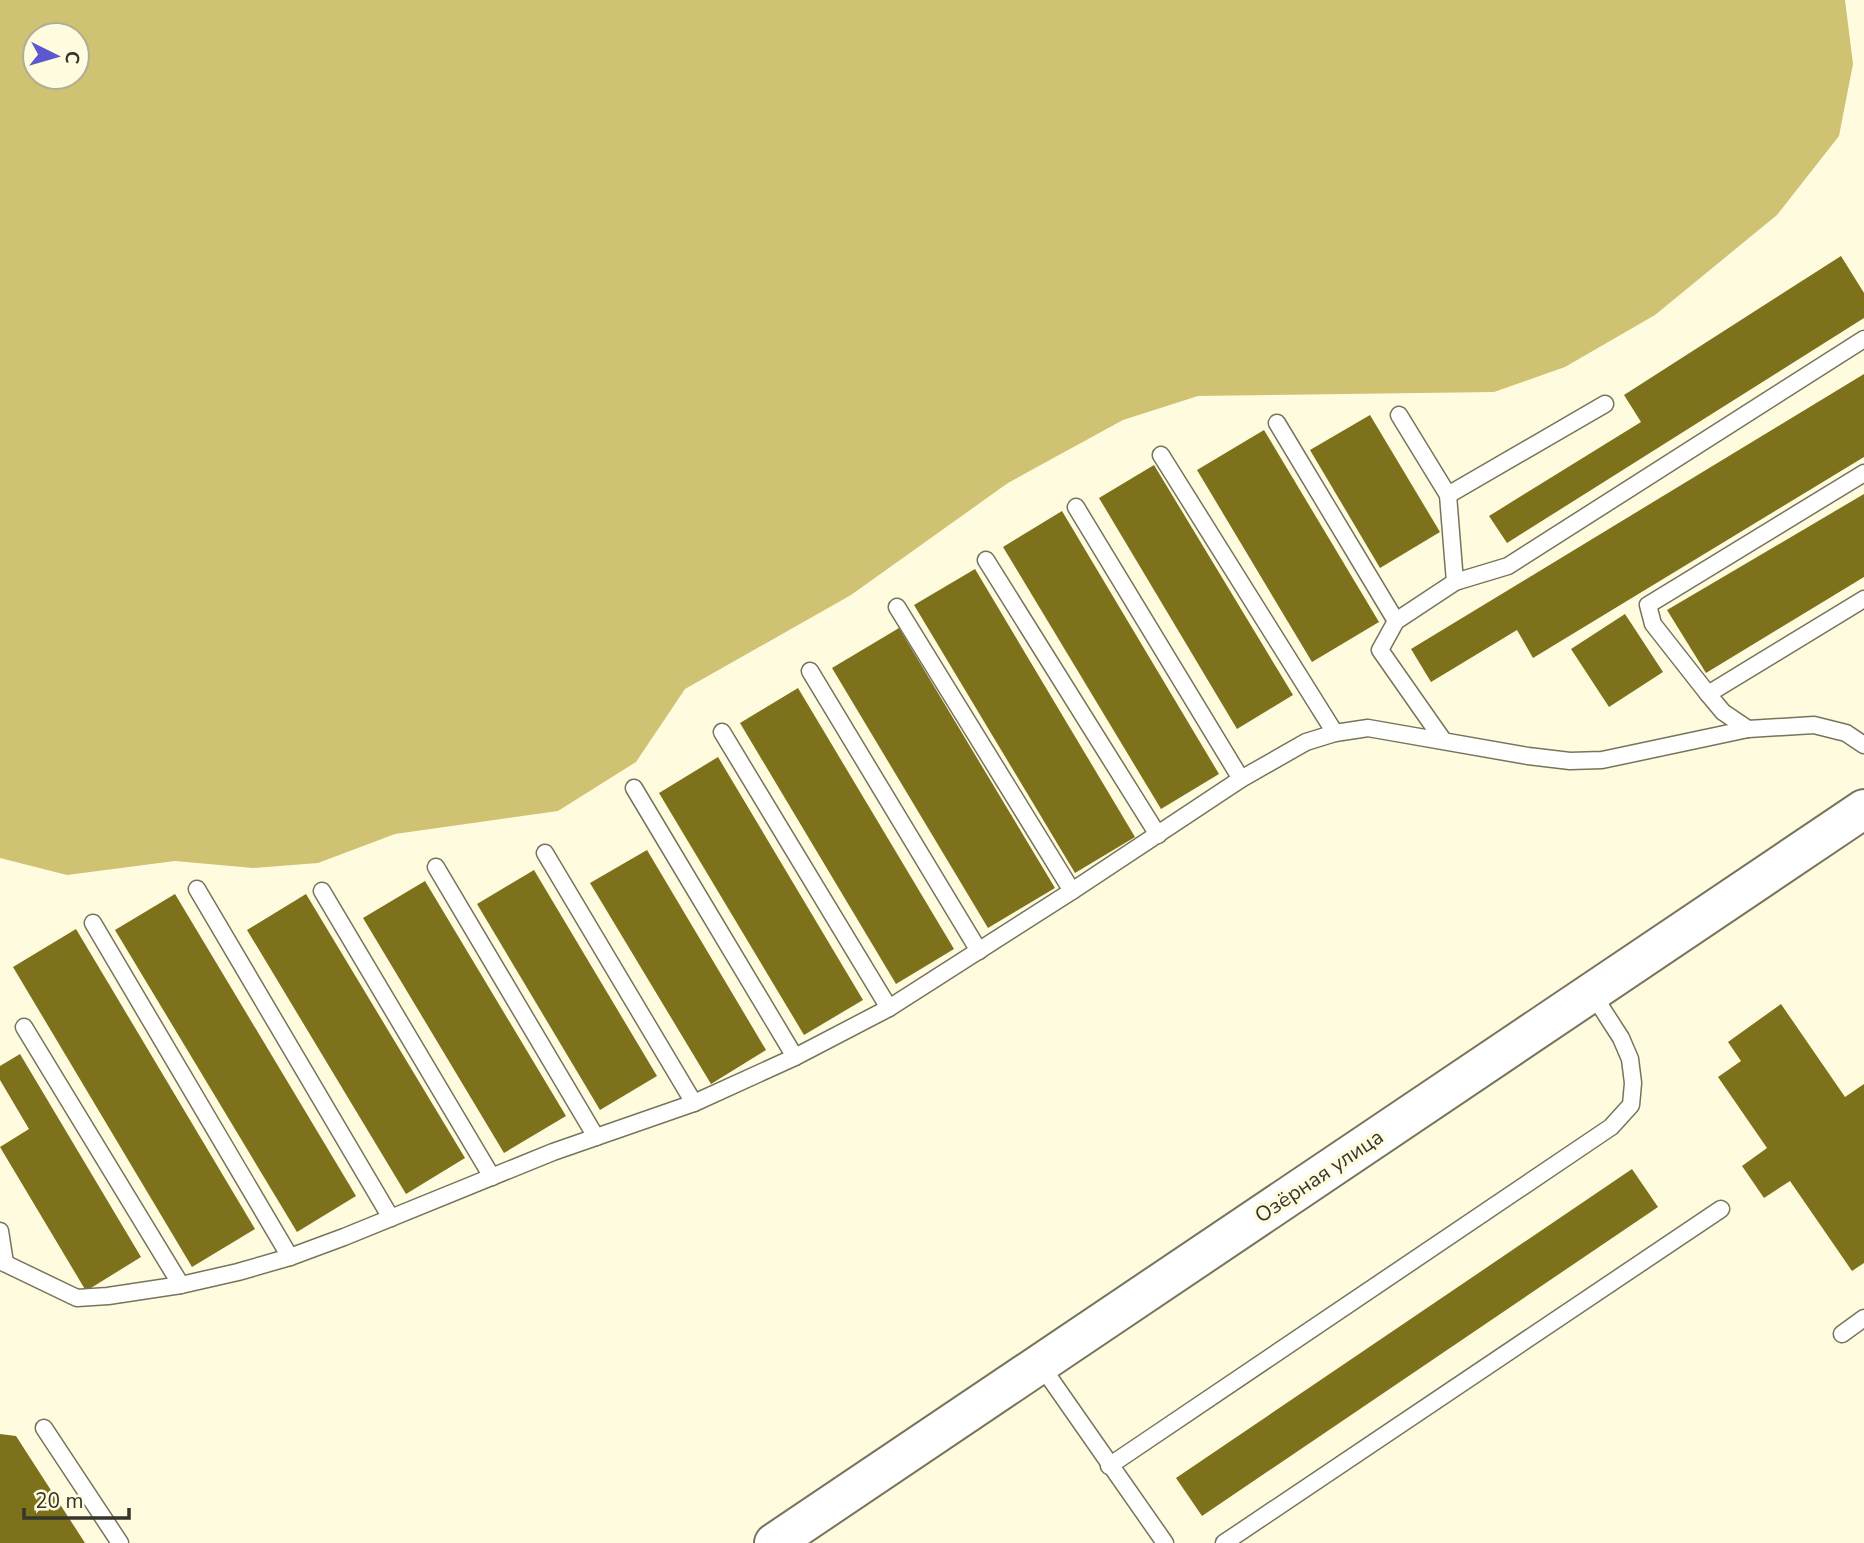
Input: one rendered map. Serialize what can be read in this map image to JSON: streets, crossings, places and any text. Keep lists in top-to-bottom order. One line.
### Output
{"streets":{"street":["Озёрная улица"]},"scale_bar":"20 m","north":"right"}
